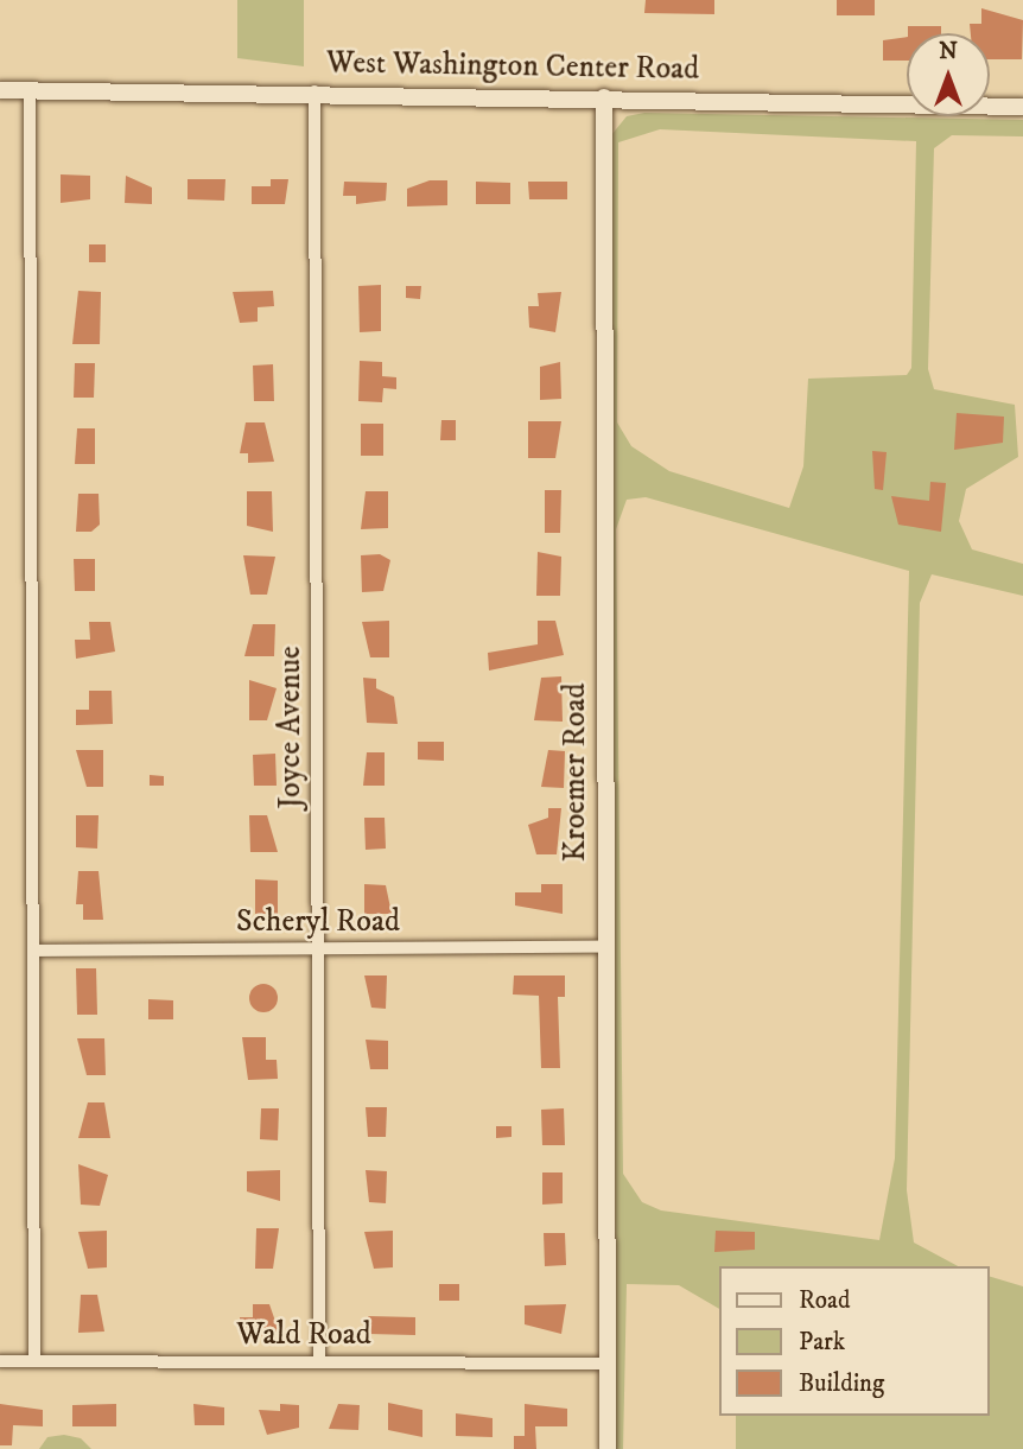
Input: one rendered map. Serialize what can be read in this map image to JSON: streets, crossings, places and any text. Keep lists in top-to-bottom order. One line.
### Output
{"streets":{"street":["West Washington Center Road","Joyce Avenue","Kroemer Road","Scheryl Road","Wald Road"]},"crossings":[["West Washington Center Road","Joyce Avenue"],["West Washington Center Road","Kroemer Road"],["Joyce Avenue","Scheryl Road"],["Joyce Avenue","Wald Road"],["Kroemer Road","Scheryl Road"],["Kroemer Road","Wald Road"]],"legend":["Road","Park","Building"],"north":"top"}
